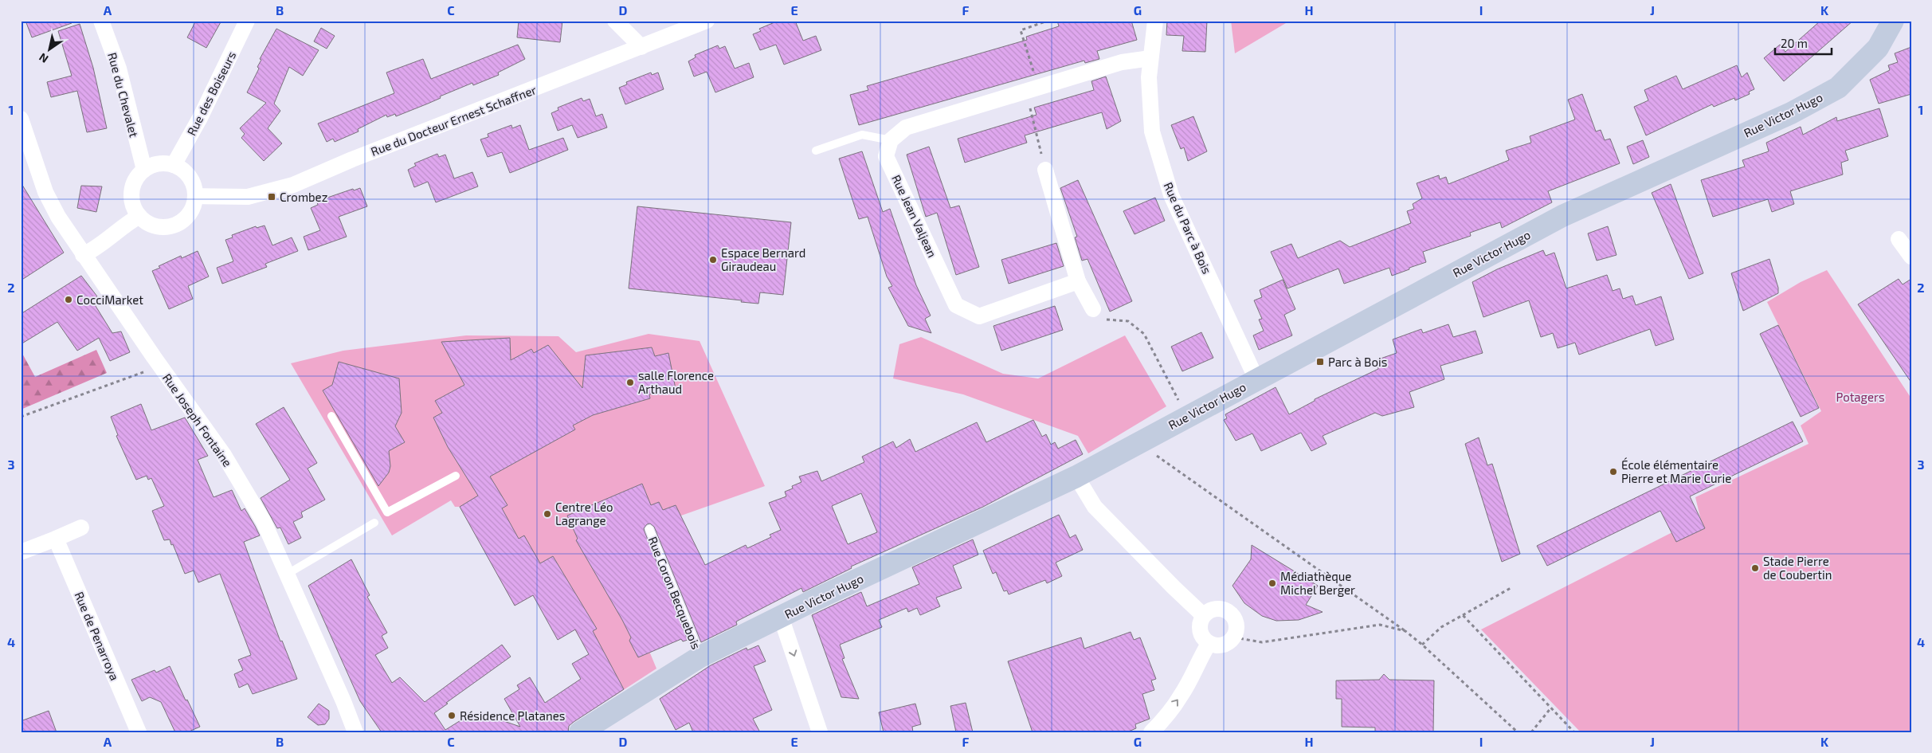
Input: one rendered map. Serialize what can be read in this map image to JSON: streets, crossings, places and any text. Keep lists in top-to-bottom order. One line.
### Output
{"streets":{"street":["Rue des Boiseurs","Rue du Chevalet","Rue Victor Hugo","Rue du Docteur Ernest Schaffner","Rue Jean Valjean","Rue du Parc à Bois","Rue Joseph Fontaine","Rue de Penarroya"],"lane":["Rue Coron Becquebois"]},"crossings":[["Rue des Boiseurs","Rue du Chevalet"],["Rue des Boiseurs","Rue du Docteur Ernest Schaffner"],["Rue du Chevalet","Rue du Docteur Ernest Schaffner"],["Rue Victor Hugo","Rue du Parc à Bois"],["Rue Victor Hugo","Rue Coron Becquebois"]],"parks":["Potagers"],"places":{"transit":["Crombez","Parc à Bois"],"other":["Espace Bernard Giraudeau","CocciMarket","salle Florence Arthaud","École élémentaire Pierre et Marie Curie","Centre Léo Lagrange","Stade Pierre de Coubertin","Médiathèque Michel Berger","Résidence Platanes"]},"scale_bar":"20 m","north":"bottom left","grid":{"columns":["A","B","C","D","E","F","G","H","I","J","K"],"rows":["1","2","3","4"]}}
